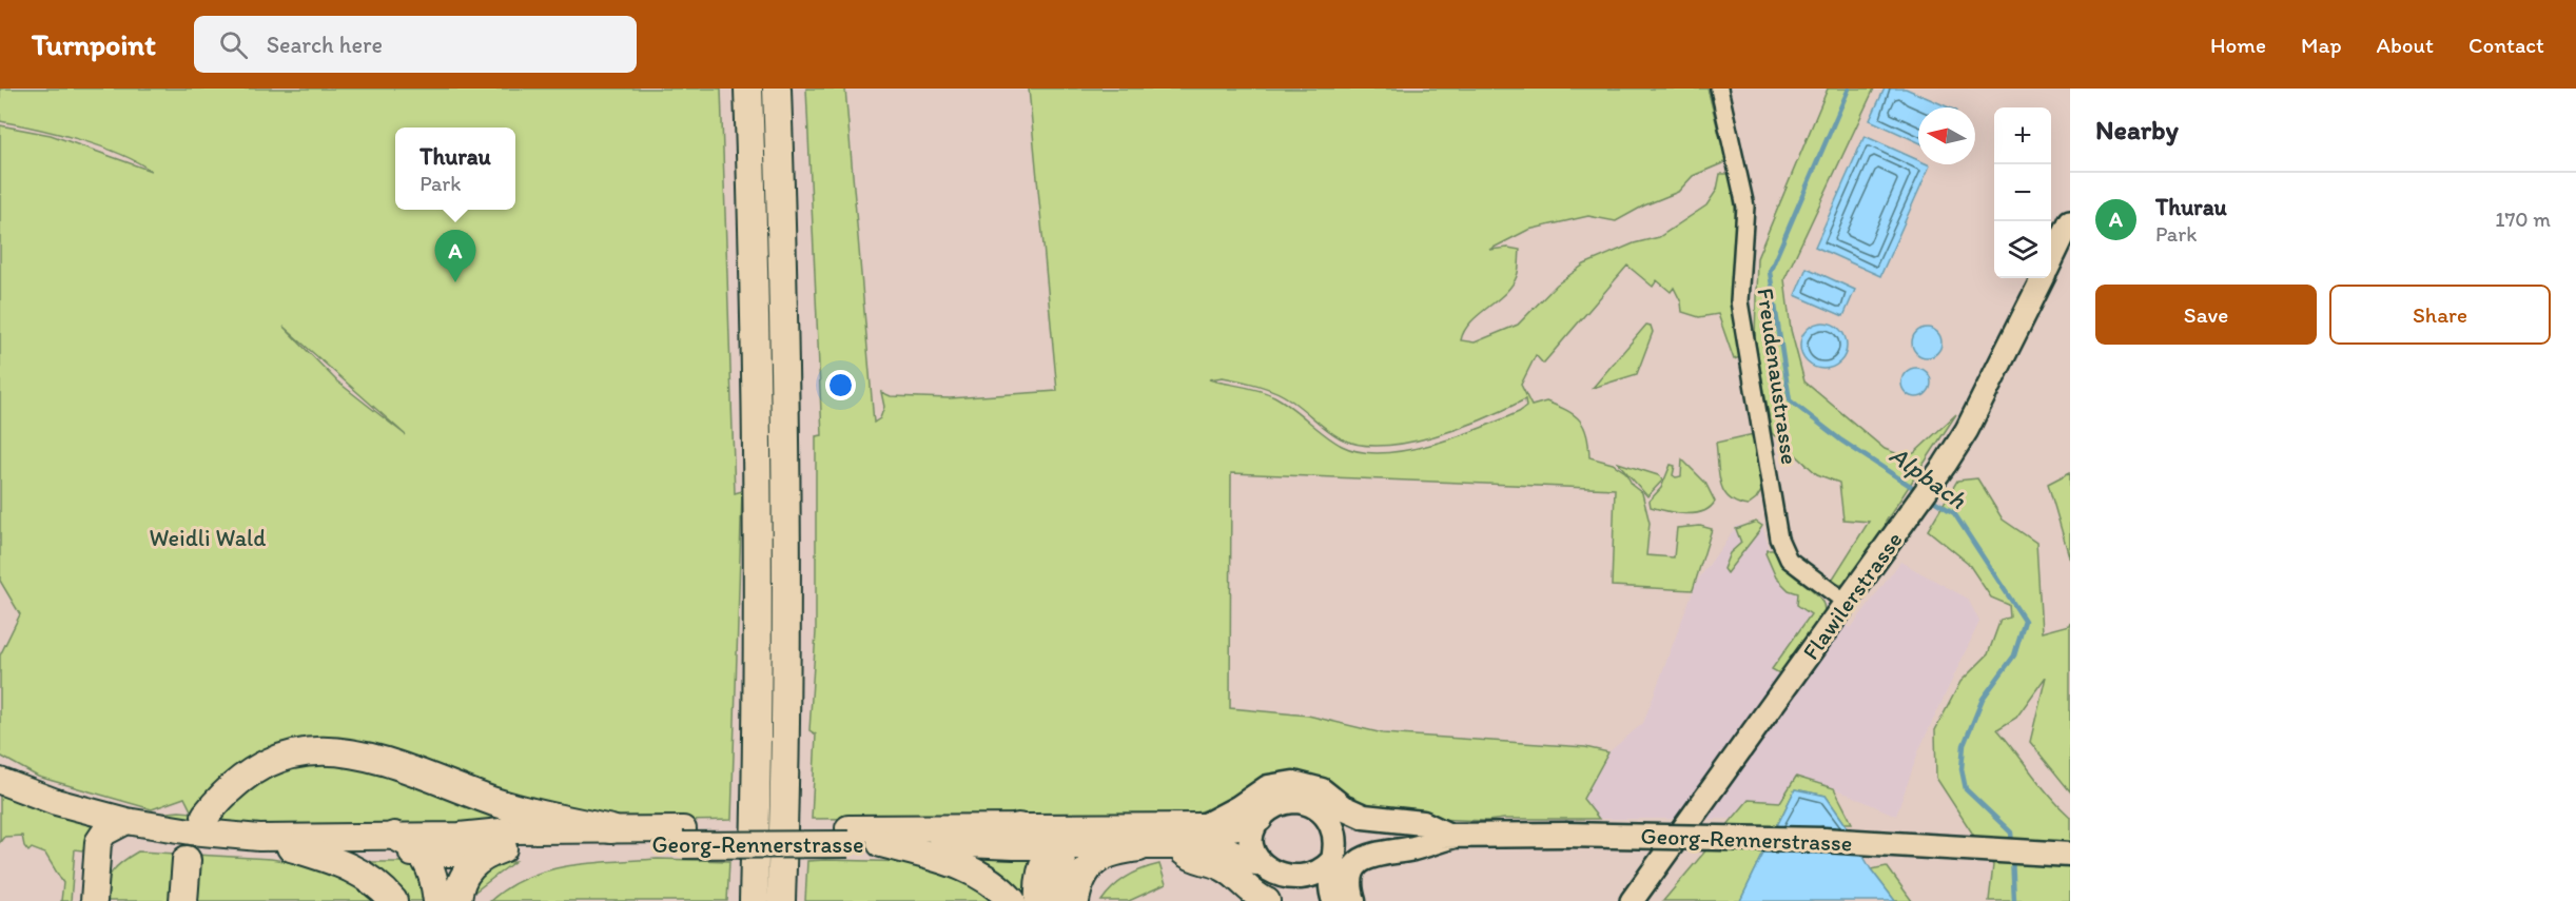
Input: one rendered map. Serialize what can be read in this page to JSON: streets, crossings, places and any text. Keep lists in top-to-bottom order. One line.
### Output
{"streets":{"highway":["Georg-Rennerstrasse"],"main road":["Flawilerstrasse"],"street":["Freudenaustrasse"]},"crossings":[["Freudenaustrasse","Flawilerstrasse"]],"water":["Alpbach"],"parks":["Weidli Wald"],"north":"left","page":{"header":"Turnpoint","search":"Search here","nav":["Home","Map","About","Contact"],"heading":"Nearby","map_buttons":["+","−"],"popup":["Thurau","Park"],"list":[{"mark":"A","name":"Thurau","note":"Park","value":"170 m"}],"pins":"A","buttons":["Save","Share"]}}
